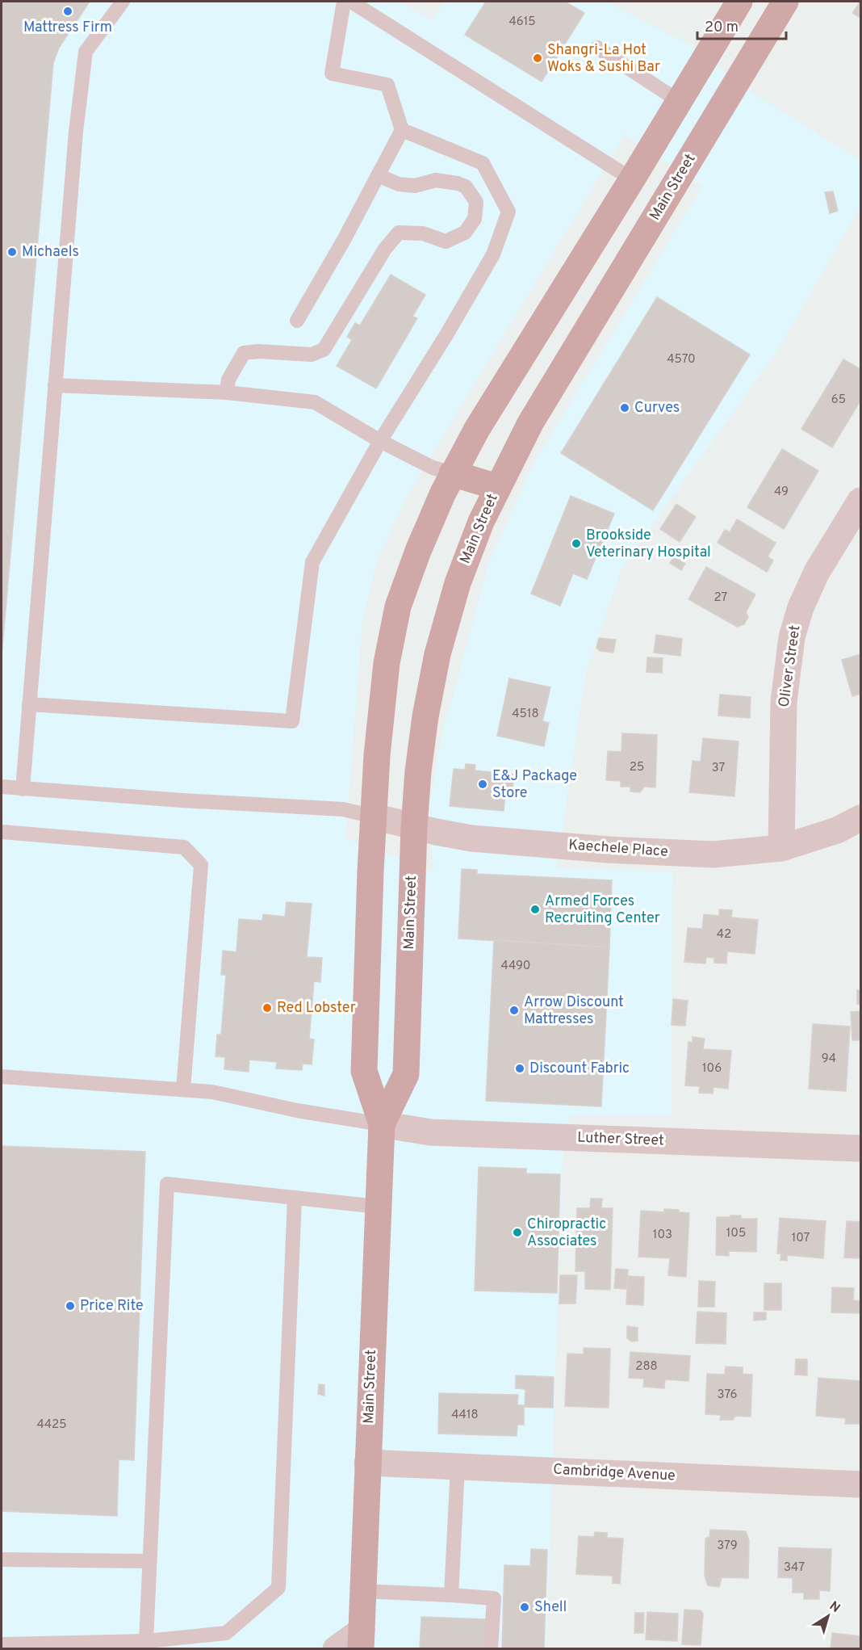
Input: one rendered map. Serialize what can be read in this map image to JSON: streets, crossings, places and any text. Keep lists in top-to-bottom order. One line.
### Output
{"streets":{"main road":["Main Street"],"street":["Oliver Street","Kaechele Place","Luther Street","Cambridge Avenue"]},"crossings":[["Main Street","Kaechele Place"],["Main Street","Luther Street"],["Main Street","Cambridge Avenue"],["Oliver Street","Kaechele Place"]],"places":["Mattress Firm","Shangri-La Hot Woks & Sushi Bar","Michaels","Curves","Brookside Veterinary Hospital","E&J Package Store","Armed Forces Recruiting Center","Red Lobster","Arrow Discount Mattresses","Discount Fabric","Chiropractic Associates","Price Rite","Shell"],"house_numbers":["4615","4570","65","49","27","4518","25","37","42","4490","94","106","105","103","107","288","376","4418","4425","379","347"],"scale_bar":"20 m","north":"top right"}
